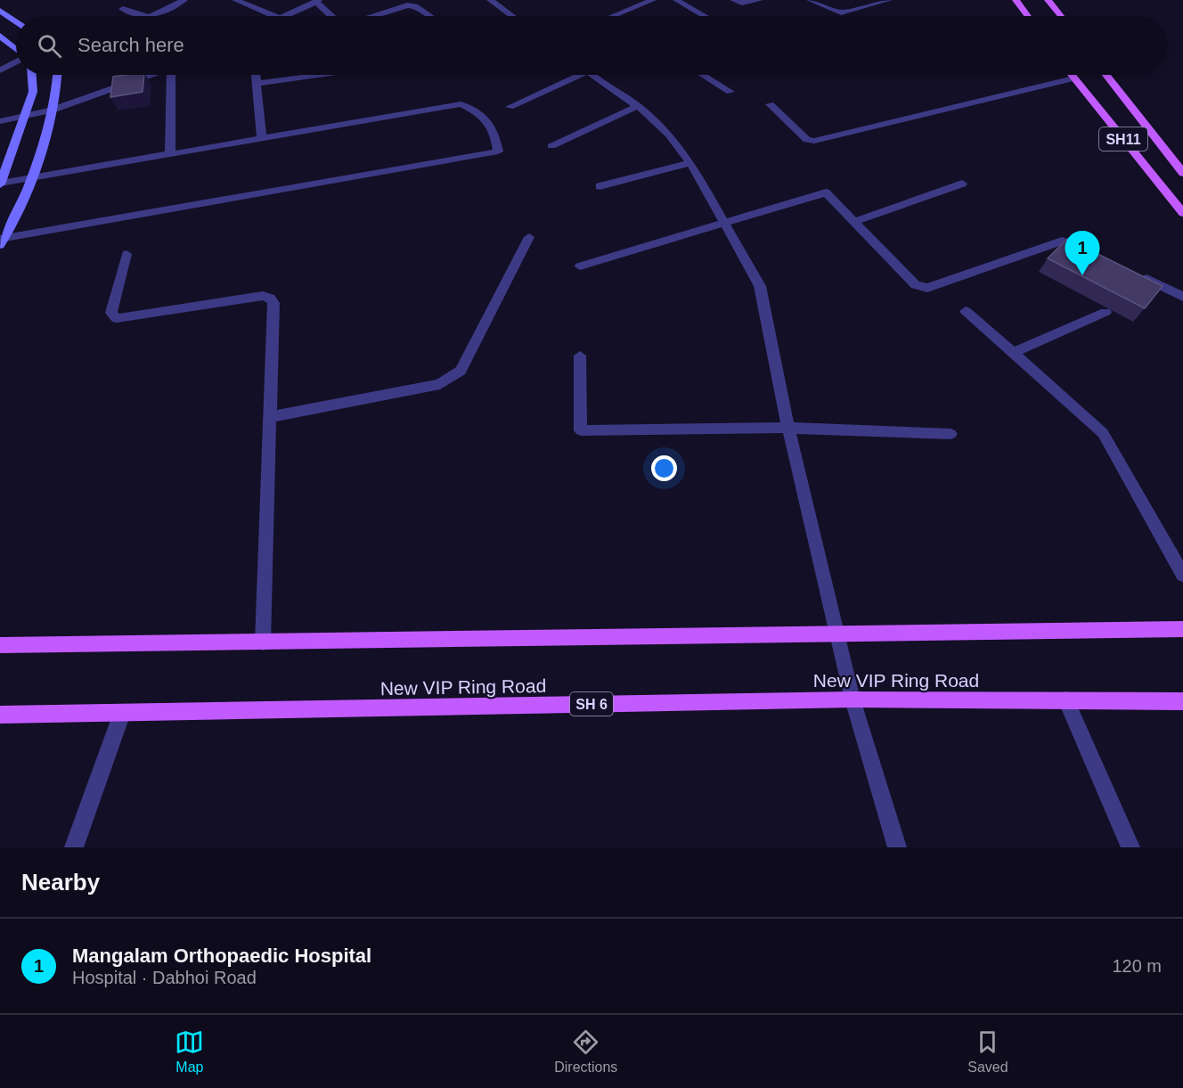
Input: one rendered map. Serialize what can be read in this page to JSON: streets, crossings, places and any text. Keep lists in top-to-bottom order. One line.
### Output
{"streets":{"main road":["SH11","New VIP Ring Road","SH 6"]},"page":{"search":"Search here","pins":"1","heading":"Nearby","list":[{"mark":"1","name":"Mangalam Orthopaedic Hospital","note":"Hospital · Dabhoi Road","value":"120 m"}],"nav":["Map","Directions","Saved"]}}
